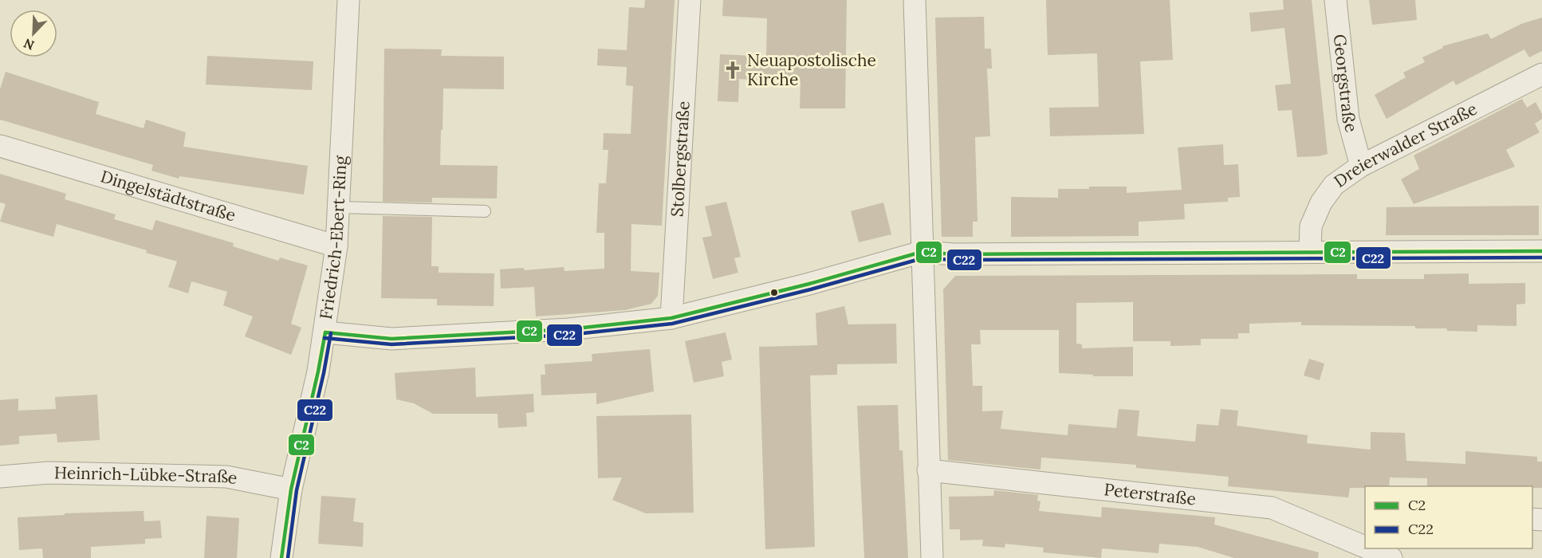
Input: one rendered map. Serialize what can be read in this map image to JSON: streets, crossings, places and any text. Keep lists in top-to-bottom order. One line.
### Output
{"streets":{"street":["Georgstraße","Dreierwalder Straße","Stolbergstraße","Dingelstädtstraße","Friedrich-Ebert-Ring","Heinrich-Lübke-Straße","Peterstraße"]},"crossings":[["Georgstraße","Dreierwalder Straße"],["Dingelstädtstraße","Friedrich-Ebert-Ring"],["Friedrich-Ebert-Ring","Heinrich-Lübke-Straße"]],"places":{"church":["Neuapostolische Kirche"]},"lines":["transit line C2","transit line C22"],"legend":["C2","C22"],"north":"bottom left"}
